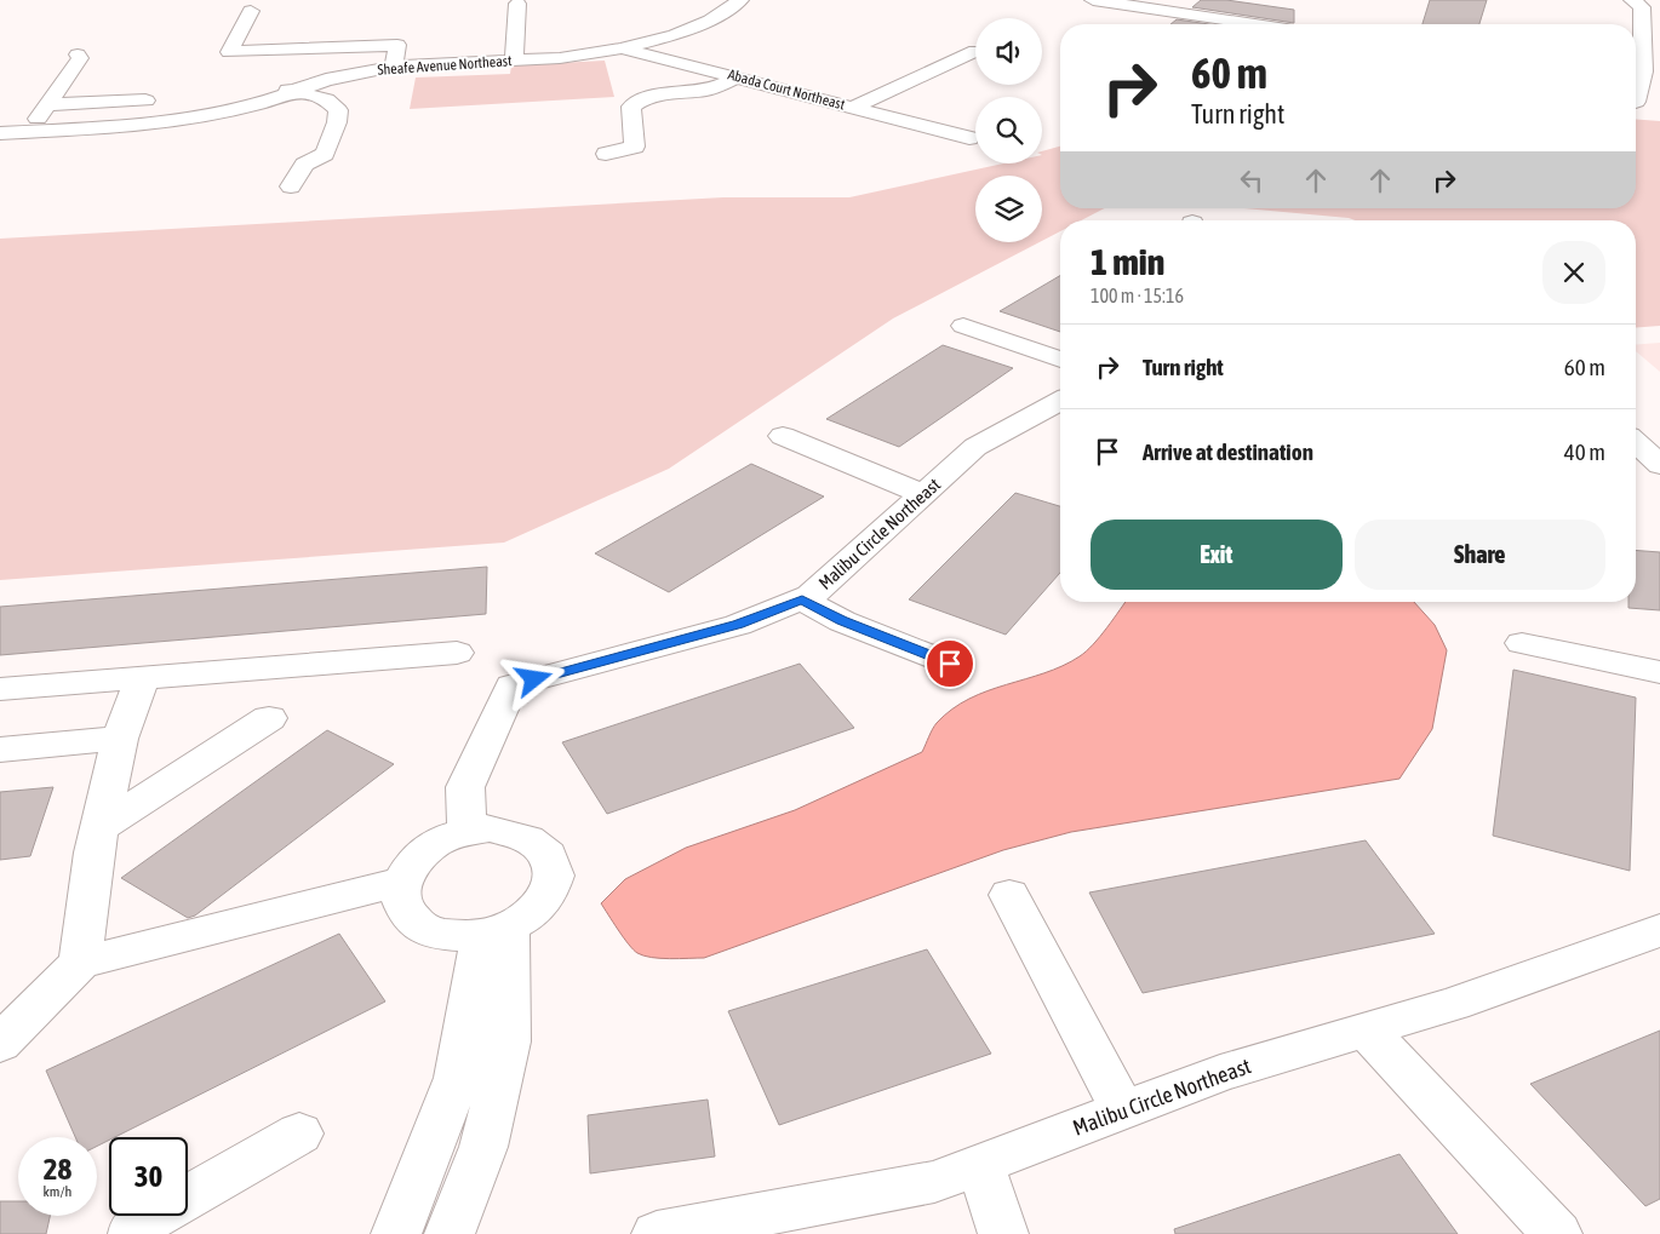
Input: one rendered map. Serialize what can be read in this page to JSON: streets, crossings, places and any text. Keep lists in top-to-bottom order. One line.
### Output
{"streets":{"street":["Sheafe Avenue Northeast","Abada Court Northeast","Malibu Circle Northeast"]},"crossings":[["Sheafe Avenue Northeast","Abada Court Northeast"]],"page":{"turn":["60 m","Turn right"],"heading":["1 min","100 m · 15:16"],"list":[{"name":"Turn right","value":"60 m"},{"name":"Arrive at destination","value":"40 m"}],"buttons":["Exit","Share"],"speed":"28 km/h","limit":"30"}}
